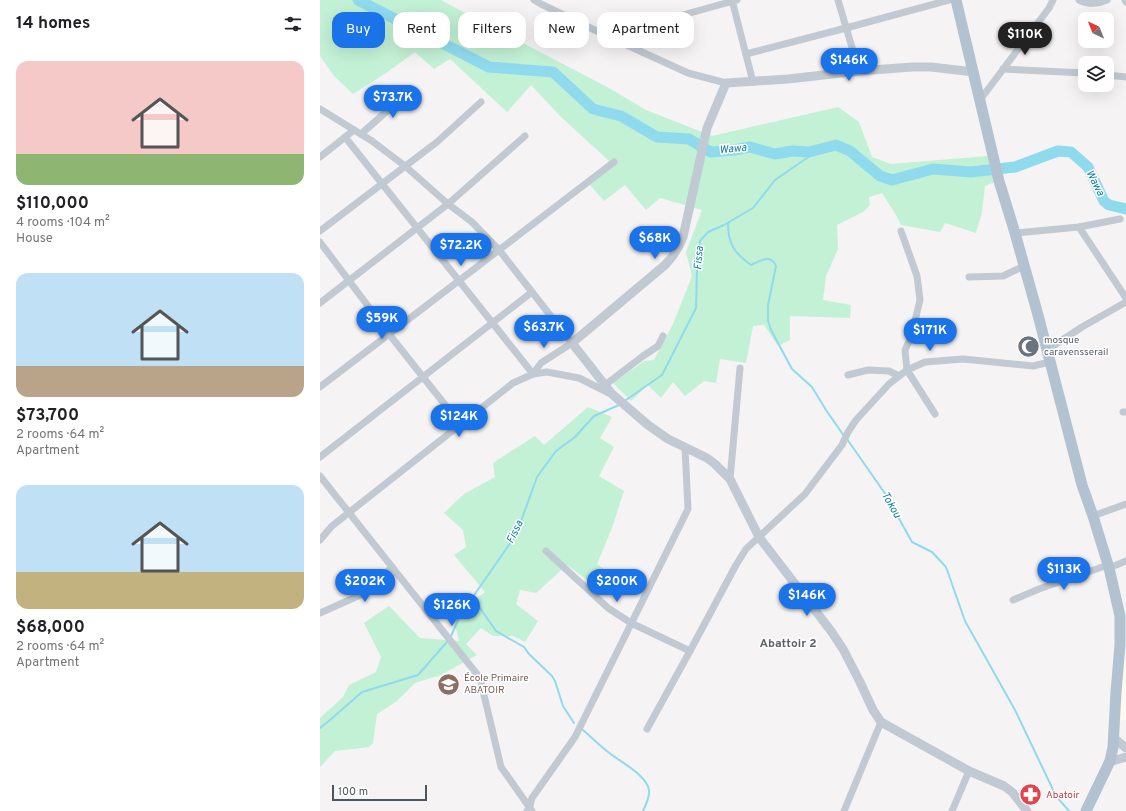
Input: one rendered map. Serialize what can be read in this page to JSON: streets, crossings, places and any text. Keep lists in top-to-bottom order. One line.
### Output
{"districts":["Abattoir 2"],"water":["Wawa","Fissa","Tokou"],"places":{"mosque":["mosque caravensserail"],"school or university":["École Primaire ABATOIR"],"pharmacy":["Abatoir"]},"scale_bar":"100 m","north":"top left","page":{"heading":"14 homes","chip":["Buy","Rent","Filters","New","Apartment"],"price":["$110K","$146K","$73.7K","$68K","$72.2K","$59K","$63.7K","$171K","$124K","$113K","$202K","$200K","$146K","$126K"],"list":[{"name":"$110,000","note":"4 rooms · 104 m² · House"},{"name":"$73,700","note":"2 rooms · 64 m² · Apartment"},{"name":"$68,000","note":"2 rooms · 64 m² · Apartment"}],"scale":"100 m"}}
